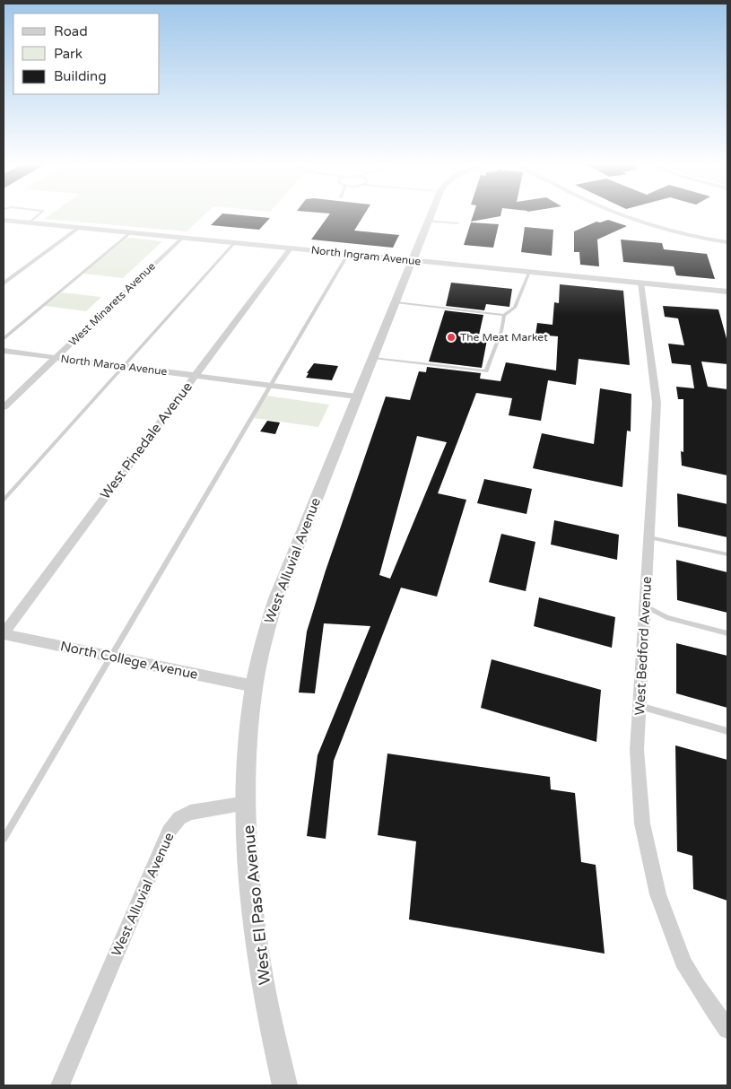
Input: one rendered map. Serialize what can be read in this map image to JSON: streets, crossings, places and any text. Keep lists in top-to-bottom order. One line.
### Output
{"streets":{"street":["North Ingram Avenue","West Minarets Avenue","North Maroa Avenue","West Pinedale Avenue","West Alluvial Avenue","West Bedford Avenue","North College Avenue","West El Paso Avenue"]},"crossings":[["North Ingram Avenue","West Minarets Avenue"],["North Ingram Avenue","West Pinedale Avenue"],["North Ingram Avenue","West Alluvial Avenue"],["North Ingram Avenue","West Bedford Avenue"],["West Minarets Avenue","North Maroa Avenue"],["North Maroa Avenue","West Pinedale Avenue"],["North Maroa Avenue","West Alluvial Avenue"],["West Pinedale Avenue","North College Avenue"],["West Alluvial Avenue","North College Avenue"],["West Alluvial Avenue","West El Paso Avenue"]],"places":["The Meat Market"],"legend":["Road","Park","Building"]}
